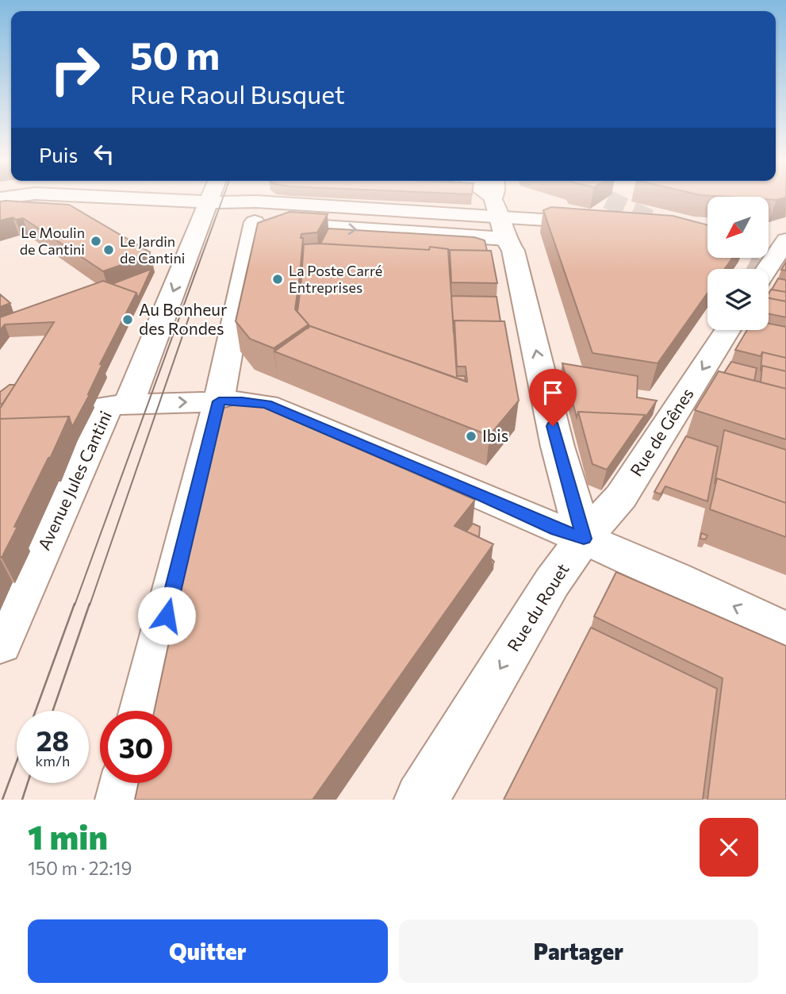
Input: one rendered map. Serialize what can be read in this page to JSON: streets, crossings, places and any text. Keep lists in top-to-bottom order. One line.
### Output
{"streets":{"street":["Rue de Gênes","Avenue Jules Cantini","Rue du Rouet"]},"crossings":[["Rue de Gênes","Rue du Rouet"]],"one_way":["Rue de Gênes","Rue du Rouet"],"places":["Le Moulin de Cantini","Le Jardin de Cantini","La Poste Carré Entreprises","Au Bonheur des Rondes","Ibis"],"north":"bottom left","page":{"turn":["50 m","Rue Raoul Busquet"],"then":"Puis","speed":"28 km/h","limit":"30","heading":["1 min","150 m · 22:19"],"buttons":["Quitter","Partager"]}}
